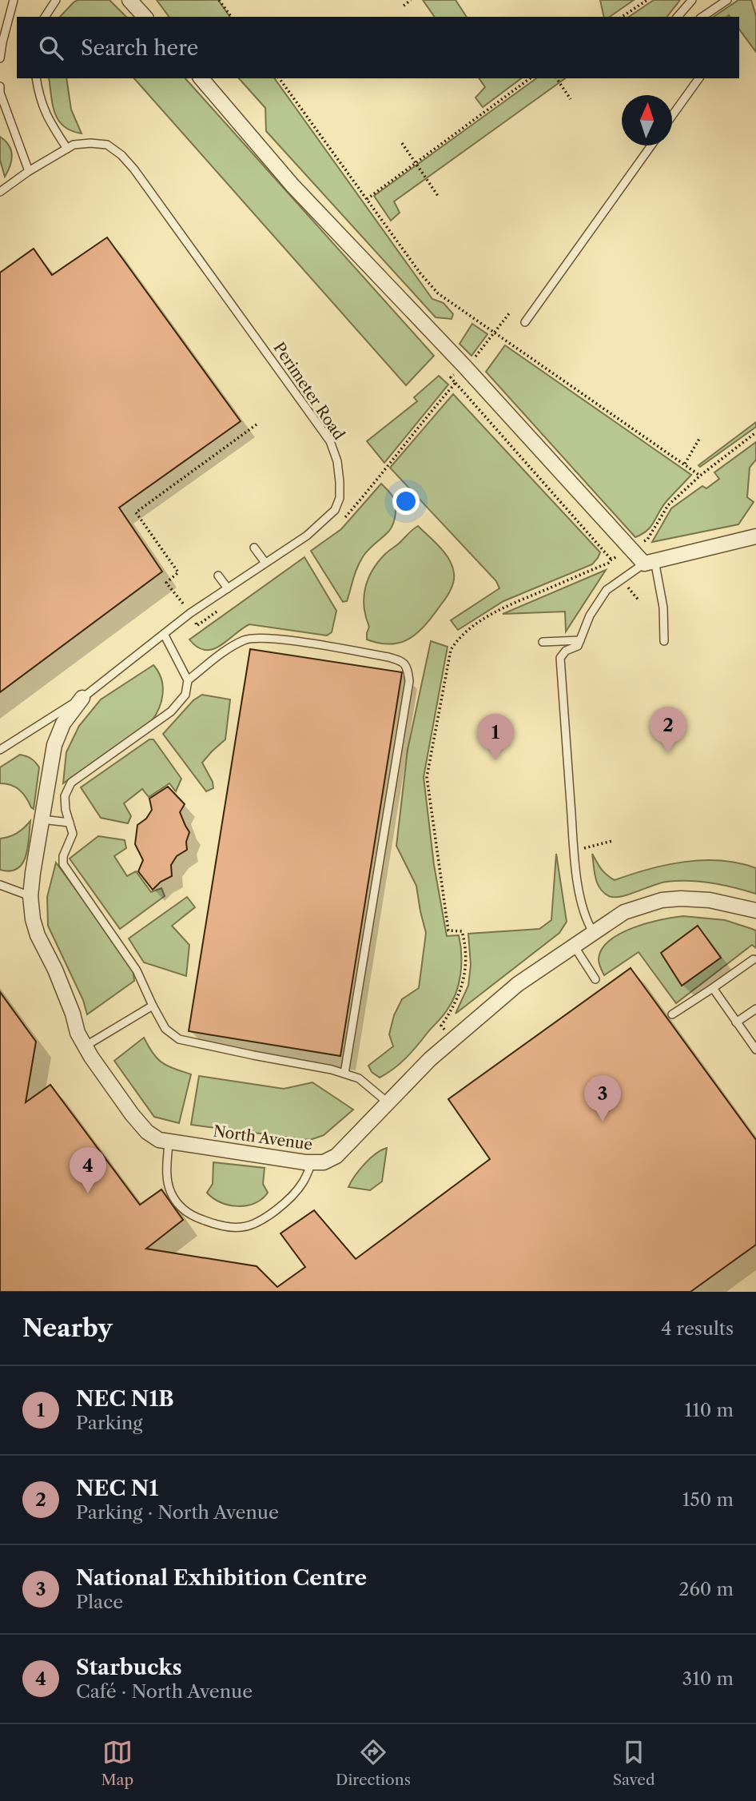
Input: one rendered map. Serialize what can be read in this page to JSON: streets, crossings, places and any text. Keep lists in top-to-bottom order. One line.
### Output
{"streets":{"street":["North Avenue"],"lane":["Perimeter Road"]},"crossings":[["Perimeter Road","North Avenue"]],"north":"top","page":{"search":"Search here","pins":["2","1","3","4"],"heading":["Nearby","4 results"],"list":[{"mark":"1","name":"NEC N1B","note":"Parking","value":"110 m"},{"mark":"2","name":"NEC N1","note":"Parking · North Avenue","value":"150 m"},{"mark":"3","name":"National Exhibition Centre","note":"Place","value":"260 m"},{"mark":"4","name":"Starbucks","note":"Café · North Avenue","value":"310 m"}],"nav":["Map","Directions","Saved"]}}
